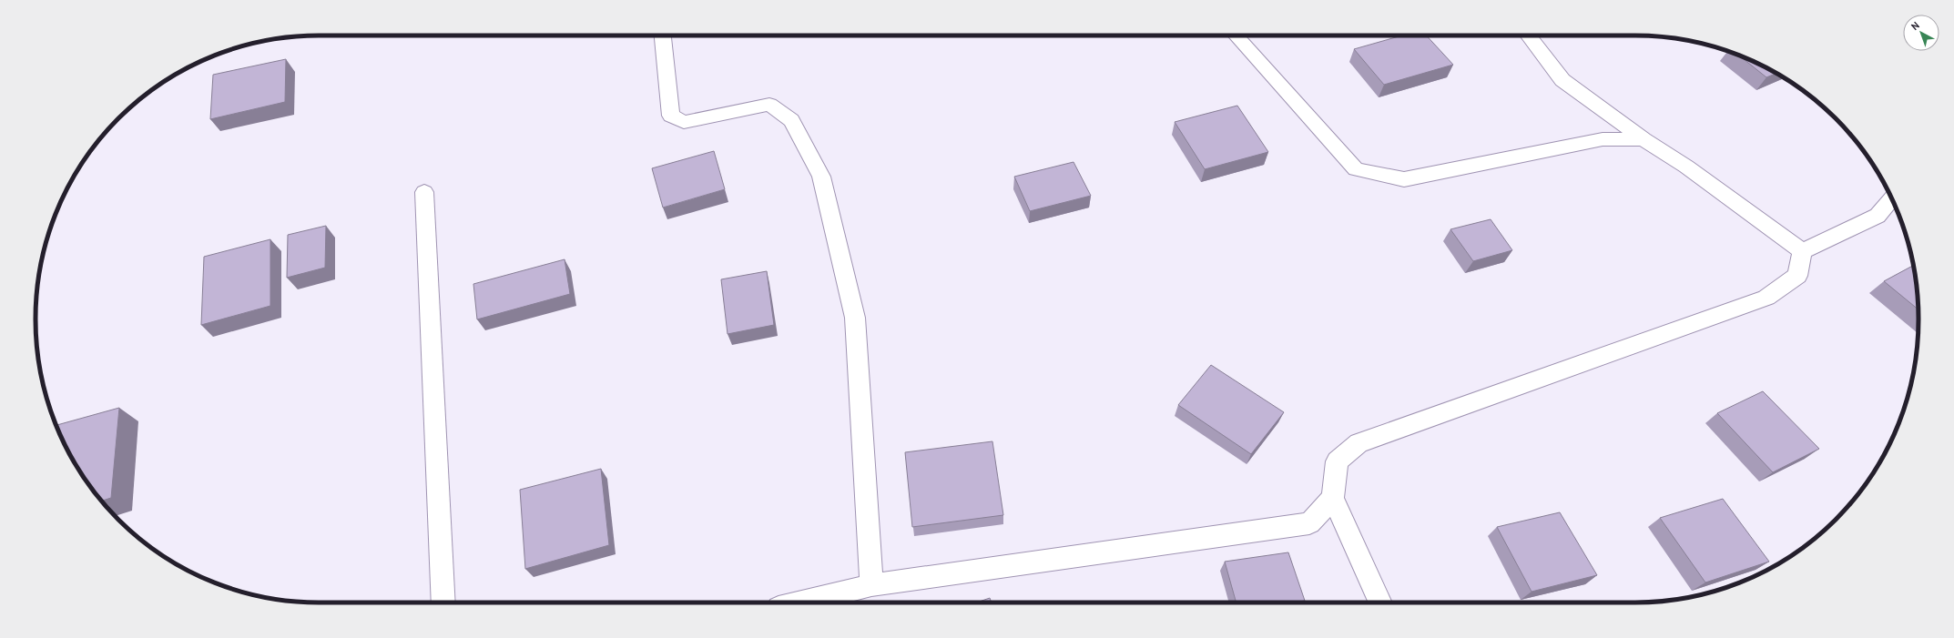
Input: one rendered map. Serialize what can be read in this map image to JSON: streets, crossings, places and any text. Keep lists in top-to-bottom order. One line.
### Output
{"north":"top left"}
